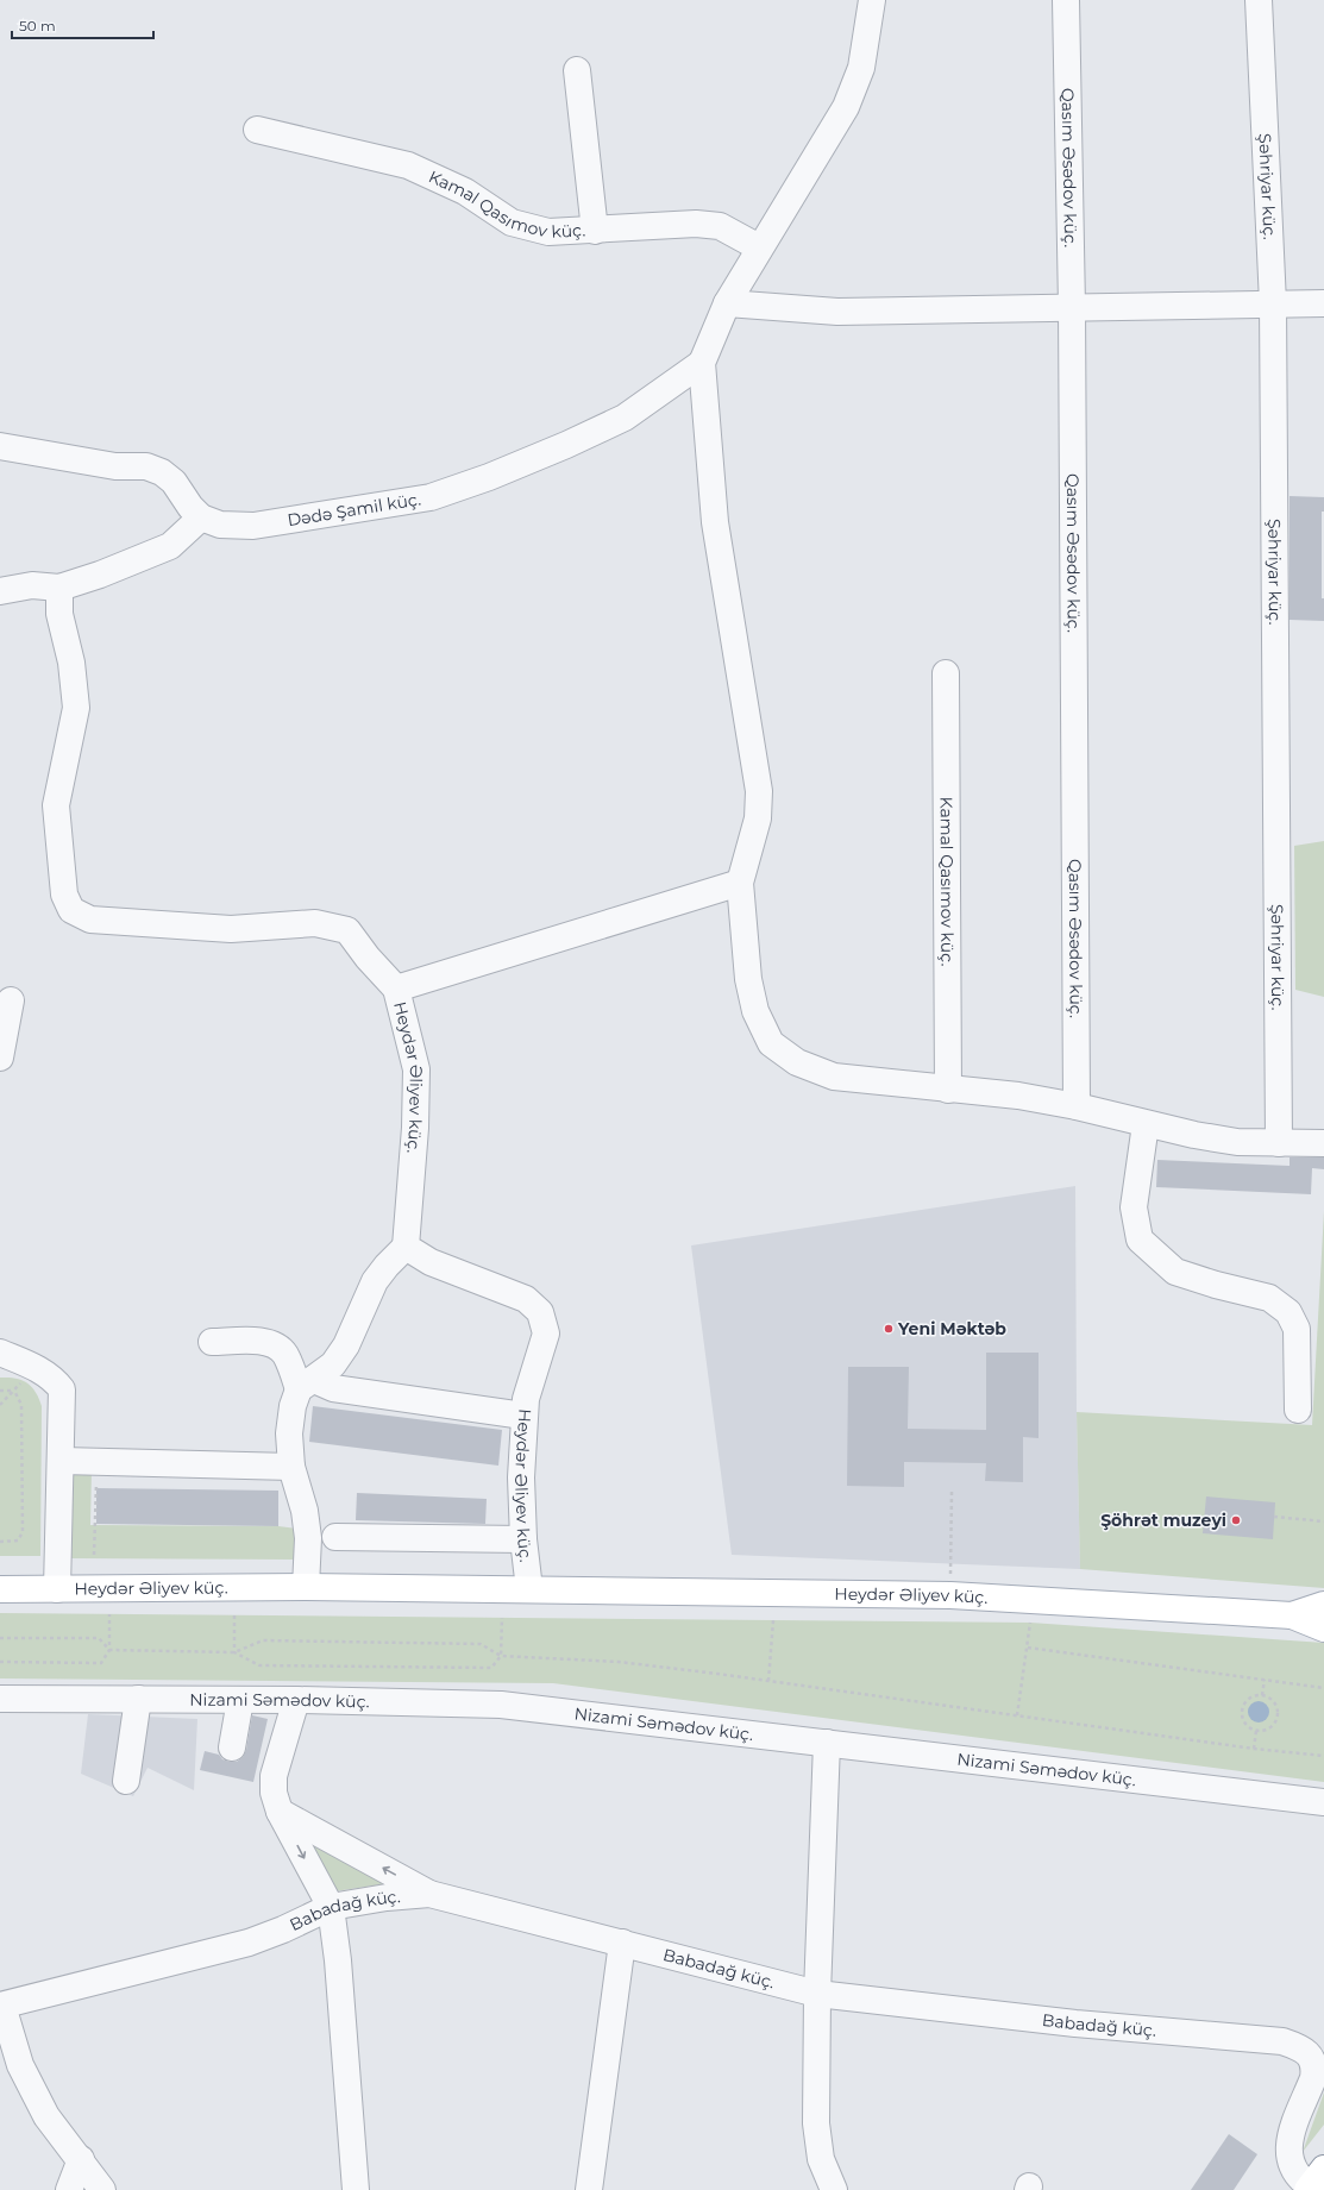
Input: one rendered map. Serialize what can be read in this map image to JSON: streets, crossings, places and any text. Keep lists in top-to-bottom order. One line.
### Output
{"streets":{"main road":["Heydər Əliyev küç."],"street":["Qasım Əsədov küç.","Şəhriyar küç.","Kamal Qasımov küç.","Dədə Şamil küç.","Nizami Səmədov küç.","Babadağ küç."]},"places":["Yeni Məktəb","Şöhrət muzeyi"],"scale_bar":"50 m"}
